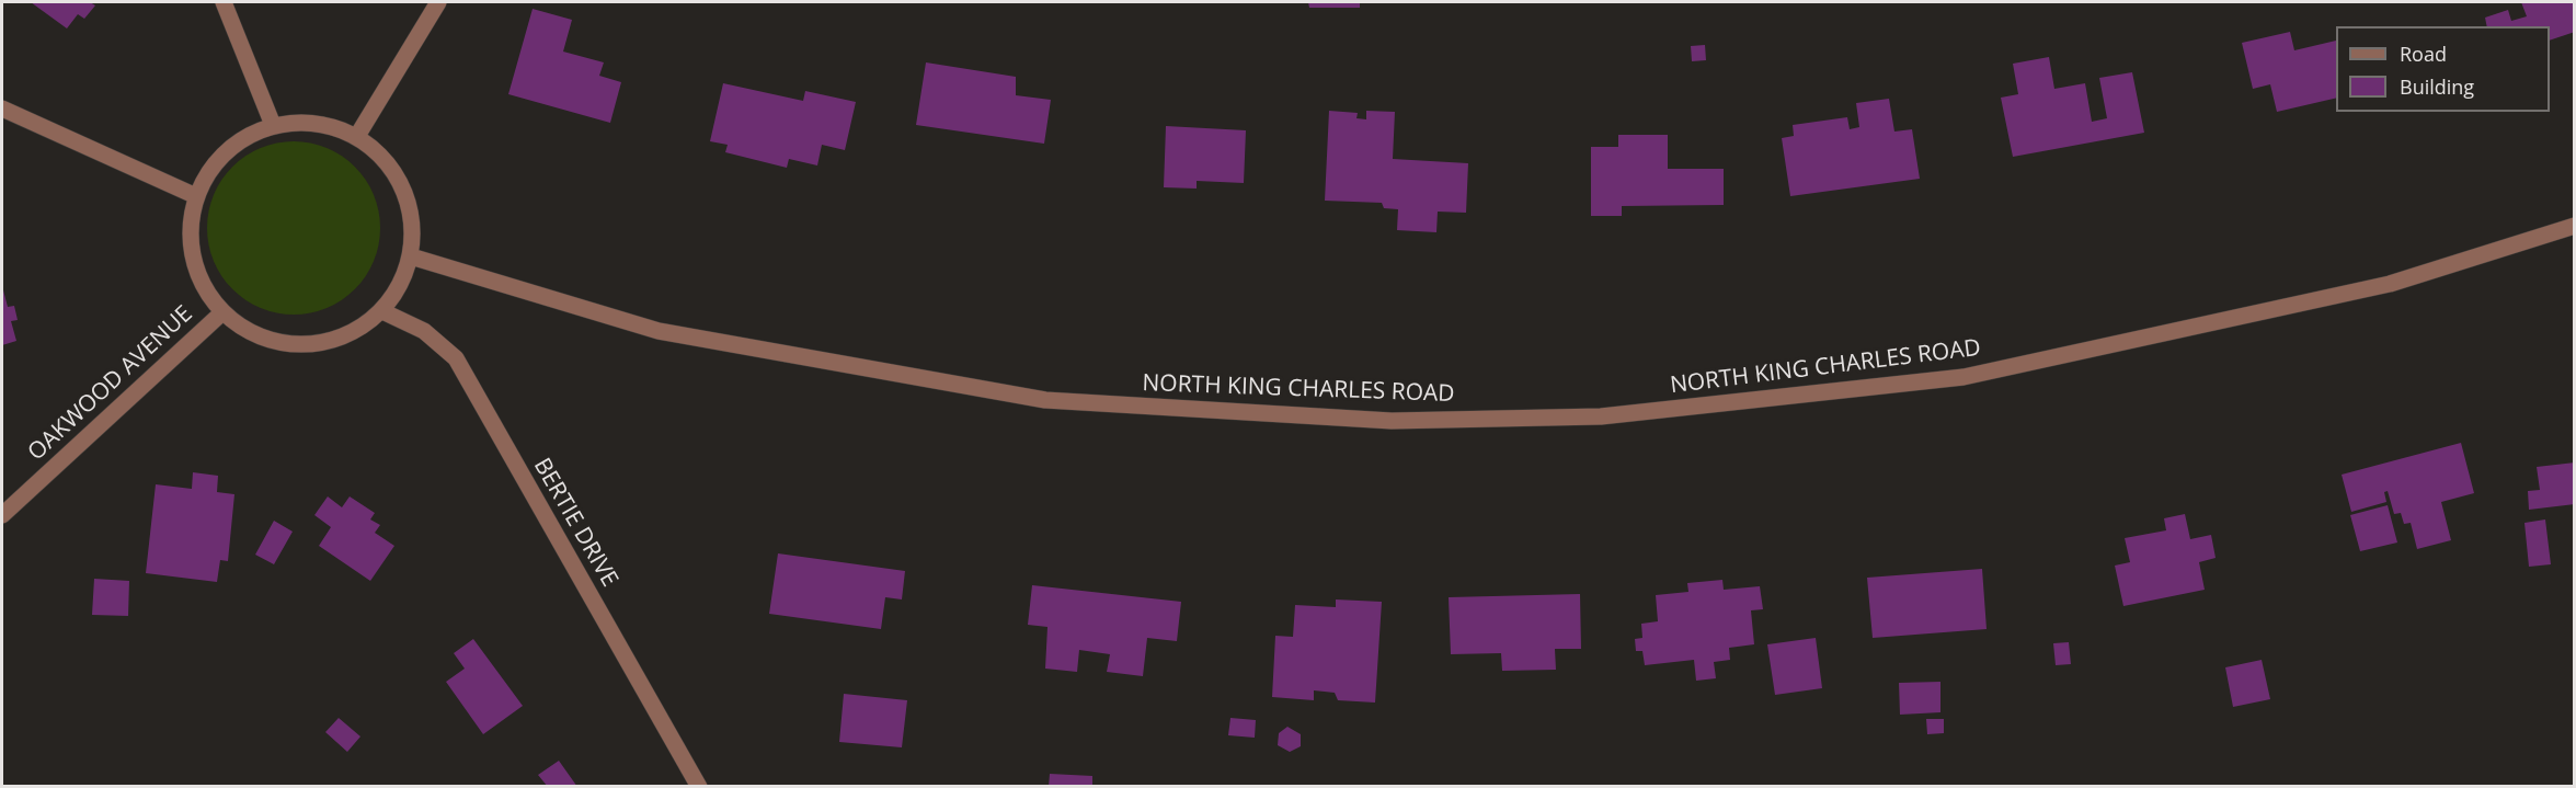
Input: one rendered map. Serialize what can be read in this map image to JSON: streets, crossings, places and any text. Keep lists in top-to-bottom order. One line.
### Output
{"streets":{"street":["NORTH KING CHARLES ROAD","OAKWOOD AVENUE","BERTIE DRIVE"]},"crossings":[["NORTH KING CHARLES ROAD","OAKWOOD AVENUE"],["NORTH KING CHARLES ROAD","BERTIE DRIVE"],["OAKWOOD AVENUE","BERTIE DRIVE"]],"legend":["Road","Building"]}
